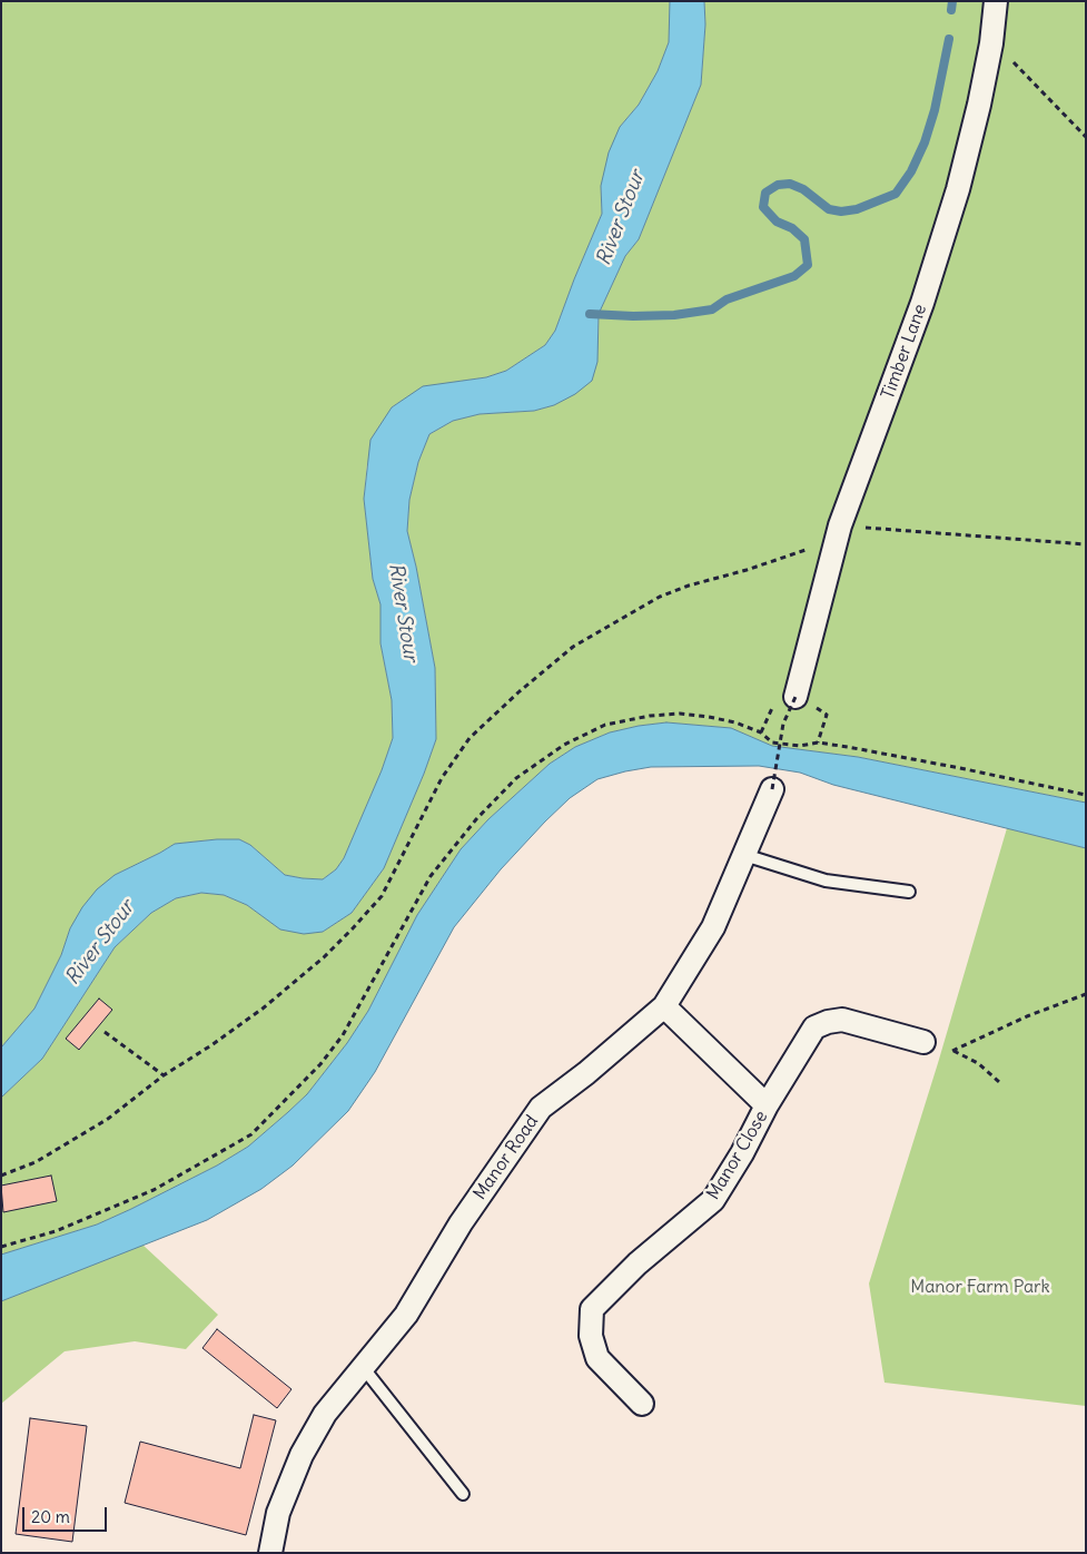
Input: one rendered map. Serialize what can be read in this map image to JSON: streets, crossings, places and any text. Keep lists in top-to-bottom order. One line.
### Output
{"streets":{"street":["Timber Lane","Manor Close","Manor Road"]},"water":["River Stour"],"parks":["Manor Farm Park"],"scale_bar":"20 m"}
